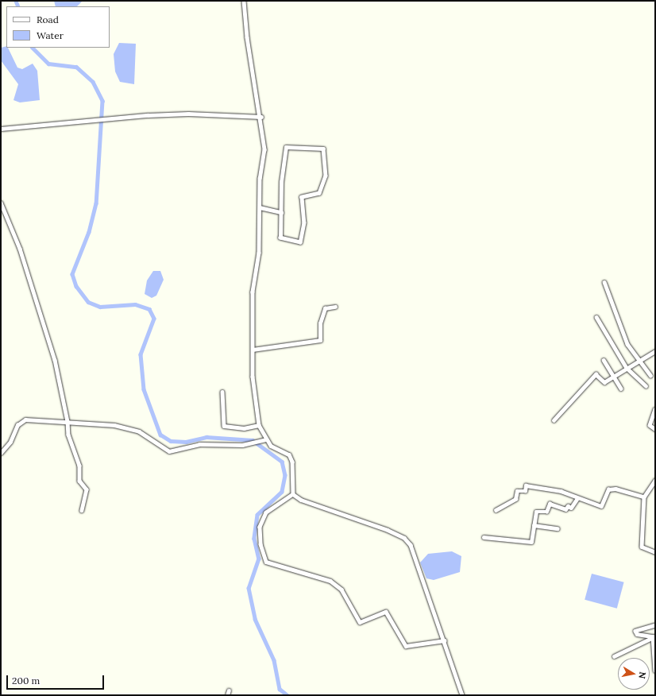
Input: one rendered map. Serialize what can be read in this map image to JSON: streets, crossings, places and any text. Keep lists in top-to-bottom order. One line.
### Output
{"legend":["Road","Water"],"scale_bar":"200 m","north":"right"}
